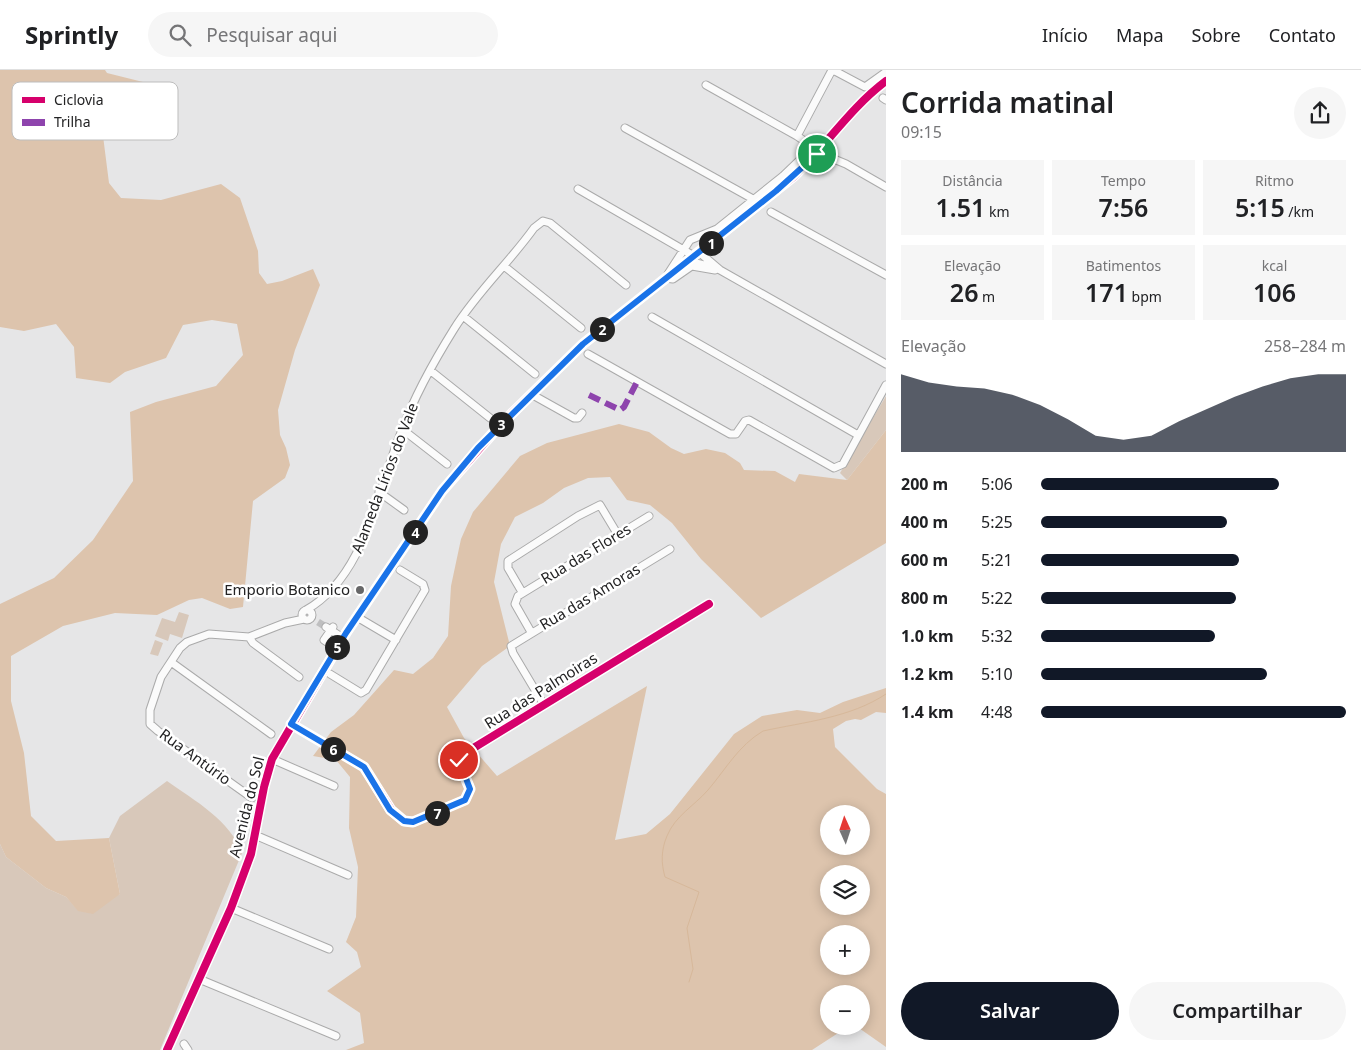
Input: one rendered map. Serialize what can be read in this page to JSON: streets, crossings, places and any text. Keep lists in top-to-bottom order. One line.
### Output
{"streets":{"street":["Alameda Lírios do Vale","Rua das Flores","Rua das Amoras","Rua das Palmoiras","Rua Antúrio","Avenida do Sol"]},"crossings":[["Alameda Lírios do Vale","Rua Antúrio"],["Rua das Amoras","Rua das Palmoiras"],["Rua das Palmoiras","Avenida do Sol"]],"places":["Emporio Botanico"],"legend":["Ciclovia","Trilha"],"north":"top","page":{"header":"Sprintly","search":"Pesquisar aqui","nav":["Início","Mapa","Sobre","Contato"],"heading":["Corrida matinal","09:15"],"stats":[["Distância","1.51 km"],["Tempo","7:56"],["Ritmo","5:15 /km"],["Elevação","26 m"],["Batimentos","171 bpm"],["kcal","106"]],"pins":["1","2","3","4","5","6","7"],"chart":["Elevação","258–284 m"],"list":[{"name":"200 m","note":"5:06"},{"name":"400 m","note":"5:25"},{"name":"600 m","note":"5:21"},{"name":"800 m","note":"5:22"},{"name":"1.0 km","note":"5:32"},{"name":"1.2 km","note":"5:10"},{"name":"1.4 km","note":"4:48"}],"map_buttons":["+","−"],"buttons":["Salvar","Compartilhar"]}}
